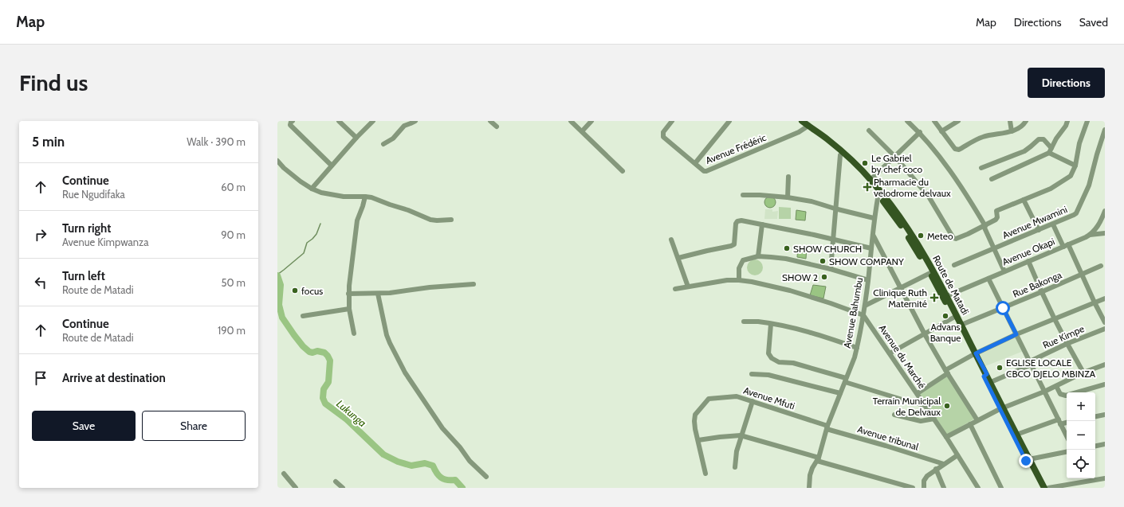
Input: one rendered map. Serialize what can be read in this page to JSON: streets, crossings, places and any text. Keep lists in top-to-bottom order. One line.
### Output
{"streets":{"main road":["Route de Matadi"],"street":["Avenue Frédéric","Avenue Mwamini","Avenue Okapi","Rue Bakonga","Avenue Bahumbu","Rue Kimpe","Avenue du Marché","Avenue Mfuti","Avenue tribunal"]},"crossings":[["Avenue Frédéric","Route de Matadi"],["Avenue Okapi","Route de Matadi"],["Rue Bakonga","Route de Matadi"],["Route de Matadi","Avenue Bahumbu"],["Route de Matadi","Rue Kimpe"],["Avenue Bahumbu","Avenue du Marché"],["Avenue Bahumbu","Avenue Mfuti"],["Avenue Bahumbu","Avenue tribunal"],["Avenue Mfuti","Avenue tribunal"]],"water":["Lukunga"],"places":{"other":["Le Gabriel by chef coco","Meteo","SHOW CHURCH","SHOW COMPANY","SHOW 2","focus","Advans Banque","EGLISE LOCALE CBCO DJELO MBINZA","Terrain Municipal de Delvaux"],"health":["Pharmacie du velodrome delvaux","Clinique Ruth Maternité"]},"page":{"header":"Map","nav":["Map","Directions","Saved"],"buttons":["Directions",["Save","Share"]],"title":"Find us","heading":["5 min","Walk · 390 m"],"list":[["Continue","Rue Ngudifaka","60 m"],["Turn right","Avenue Kimpwanza","90 m"],["Turn left","Route de Matadi","50 m"],["Continue","Route de Matadi","190 m"],"Arrive at destination"],"map_buttons":["+","−"]}}
